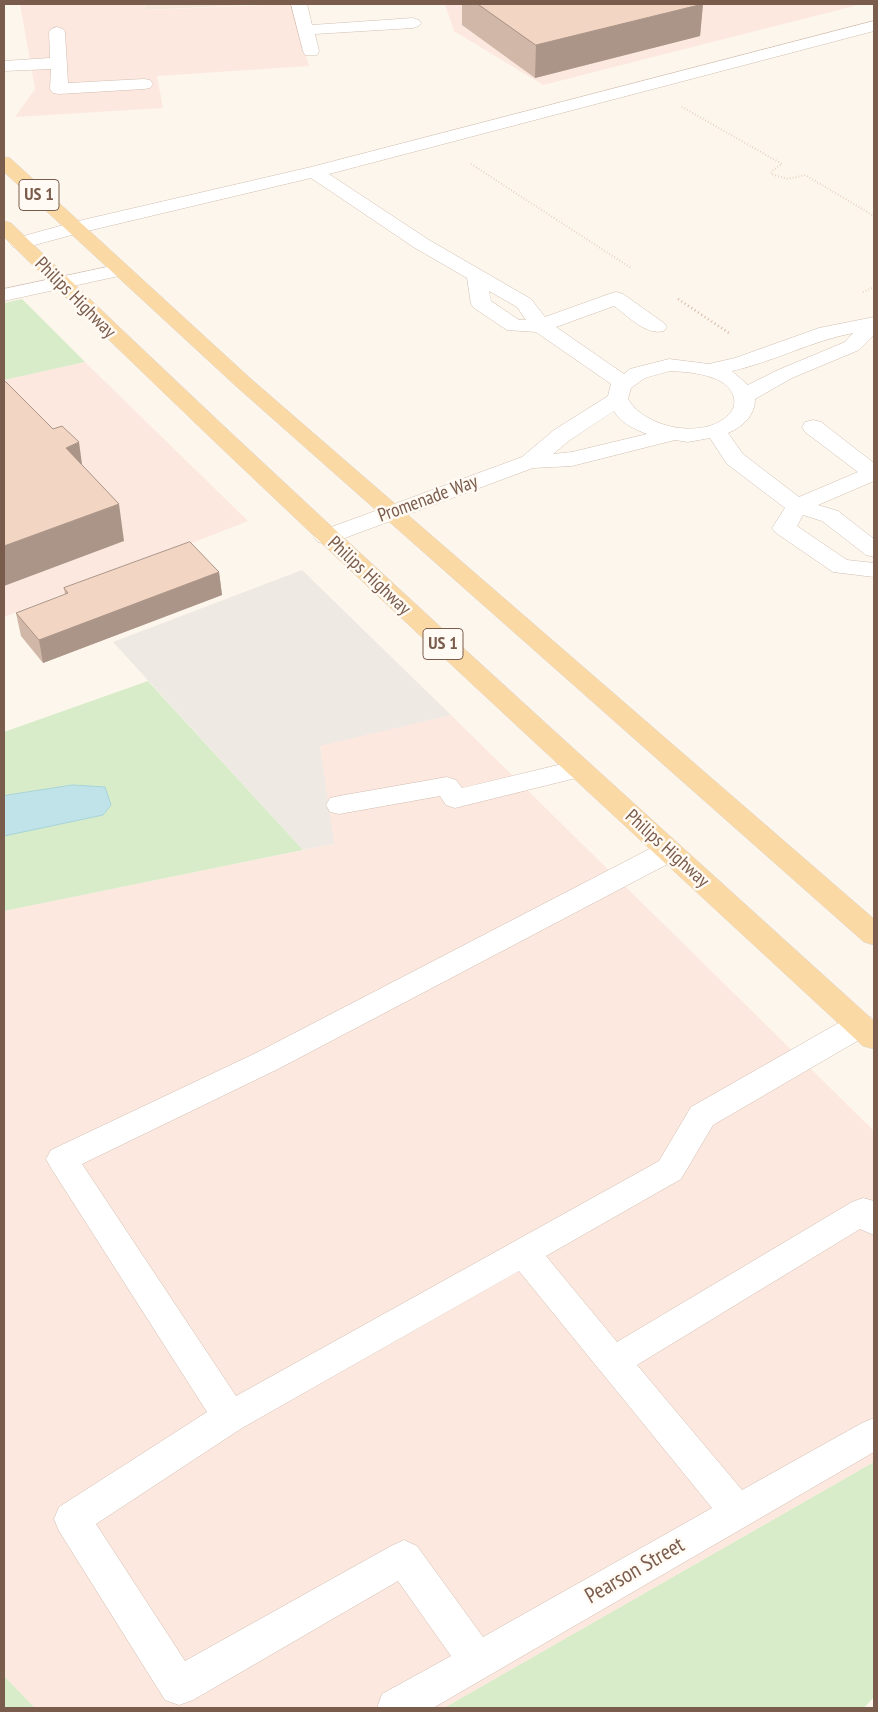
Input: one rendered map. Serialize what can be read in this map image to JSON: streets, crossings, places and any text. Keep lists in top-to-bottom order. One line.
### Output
{"streets":{"main road":["US 1","Philips Highway"],"street":["Promenade Way","Pearson Street"]},"crossings":[["US 1","Promenade Way"],["Philips Highway","Promenade Way"]]}
